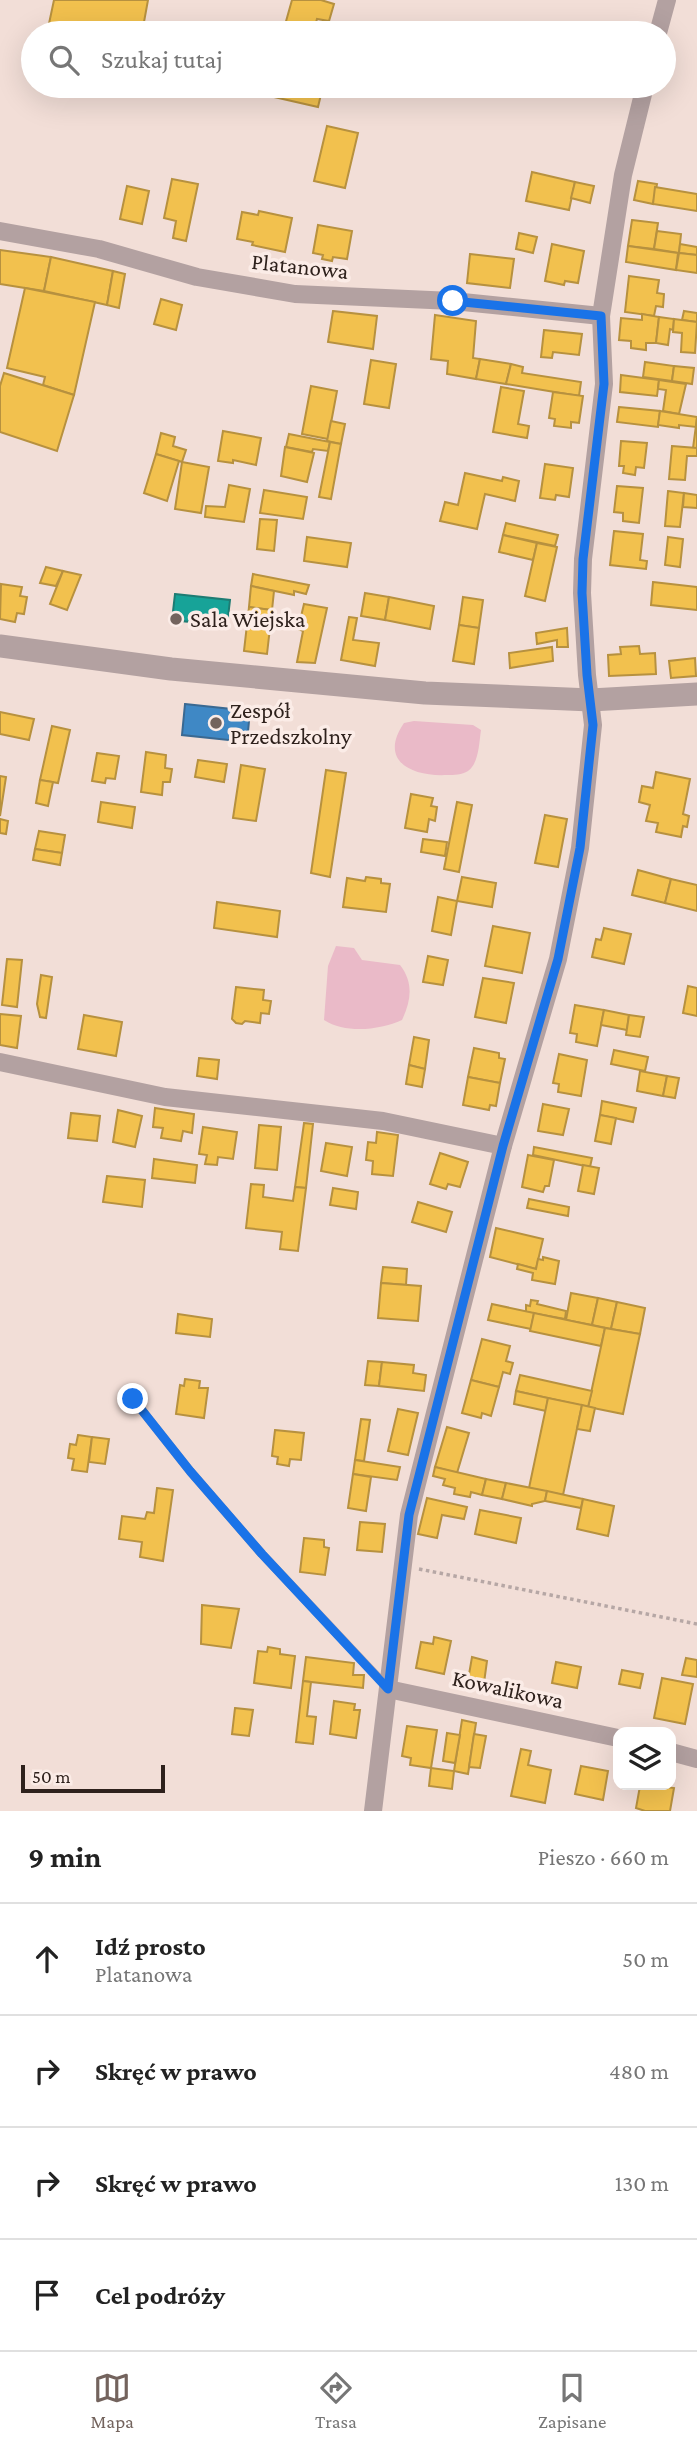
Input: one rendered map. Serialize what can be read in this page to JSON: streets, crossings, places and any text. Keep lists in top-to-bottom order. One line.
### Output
{"streets":{"street":["Platanowa","Kowalikowa"]},"places":["Sala Wiejska","Zespół Przedszkolny"],"scale_bar":"50 m","page":{"search":"Szukaj tutaj","scale":"50 m","heading":["9 min","Pieszo · 660 m"],"list":[["Idź prosto","Platanowa","50 m"],["Skręć w prawo","480 m"],["Skręć w prawo","130 m"],"Cel podróży"],"nav":["Mapa","Trasa","Zapisane"]}}
